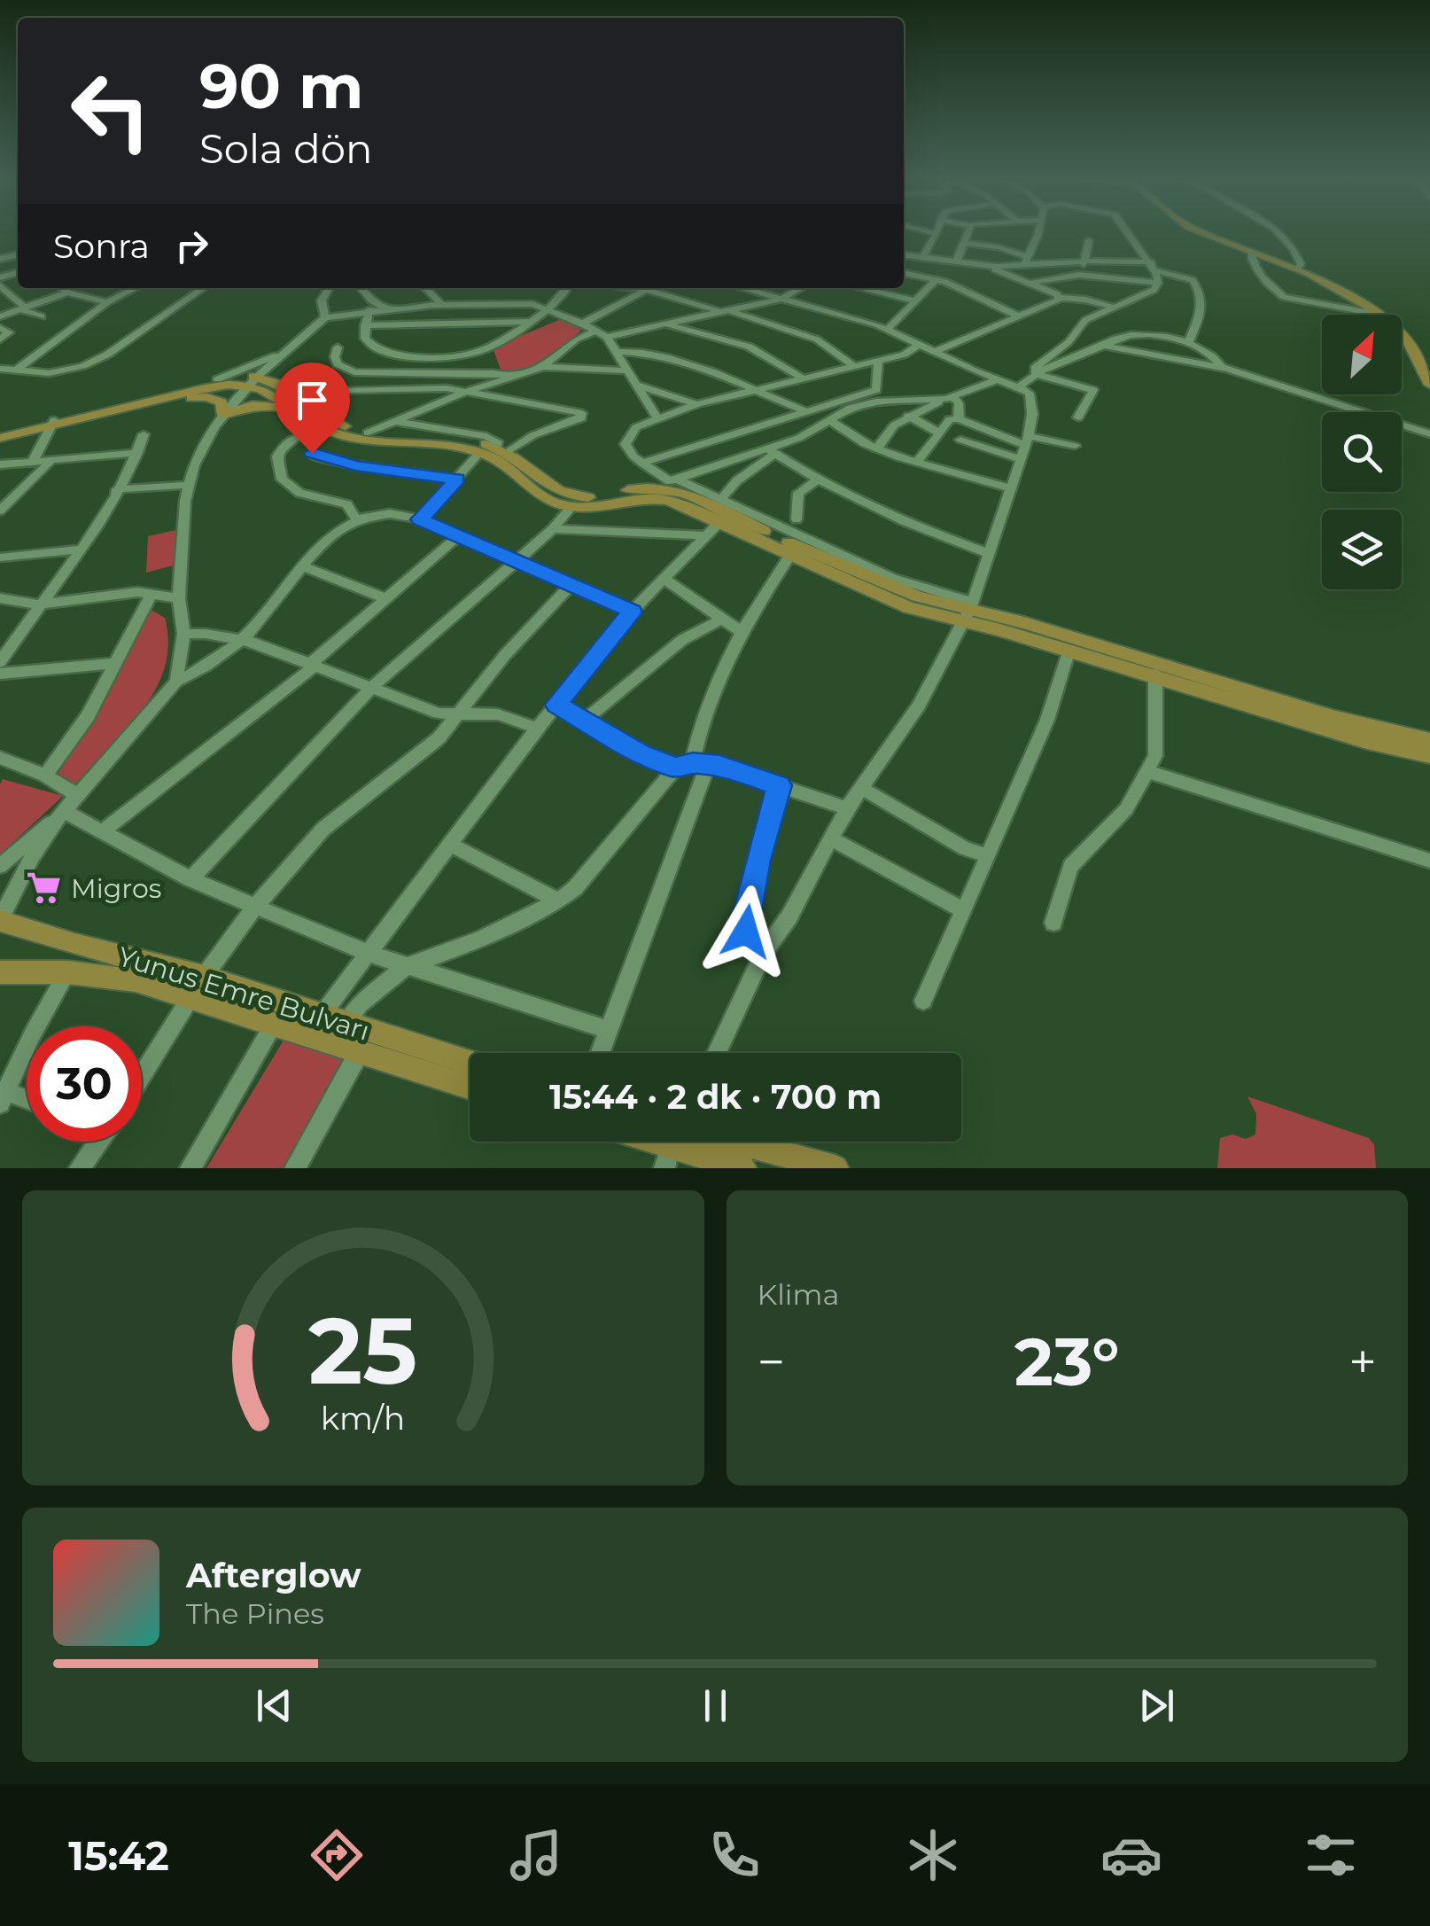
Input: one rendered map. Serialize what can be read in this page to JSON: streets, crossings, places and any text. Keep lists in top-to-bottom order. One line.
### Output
{"streets":{"main road":["Yunus Emre Bulvarı"]},"places":{"supermarket":["Migros"]},"north":"top right","page":{"turn":["90 m","Sola dön"],"then":"Sonra","limit":"30","trip":"15:44 · 2 dk · 700 m","tile":"Klima","heat":["−","23°","+"],"song":["Afterglow","The Pines"],"tabs":"15:42","gauge":["25","km/h"]}}
